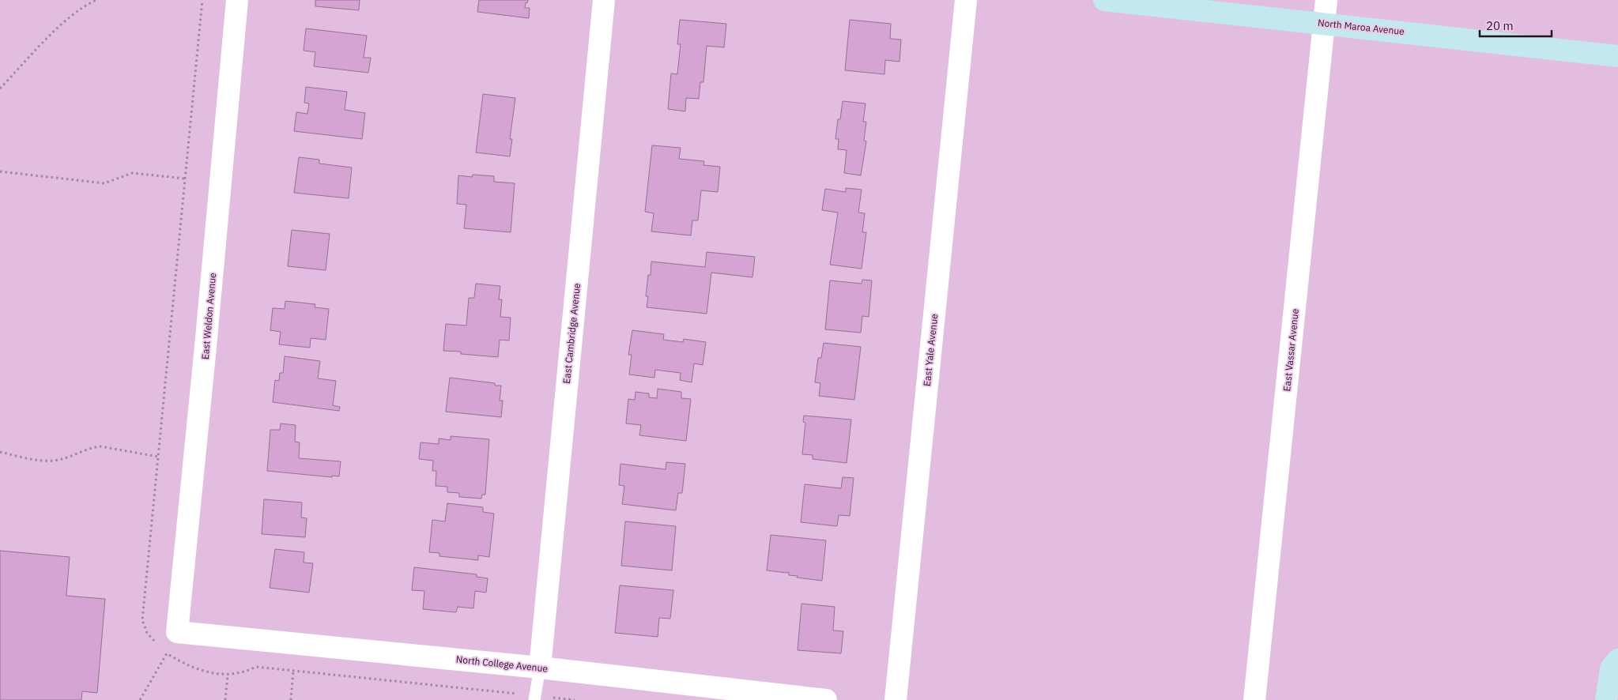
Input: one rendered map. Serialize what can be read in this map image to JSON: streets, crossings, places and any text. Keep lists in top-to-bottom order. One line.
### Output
{"streets":{"main road":["North Maroa Avenue"],"street":["East Weldon Avenue","East Cambridge Avenue","East Yale Avenue","East Vassar Avenue","North College Avenue"]},"crossings":[["North Maroa Avenue","East Vassar Avenue"],["East Weldon Avenue","North College Avenue"],["East Cambridge Avenue","North College Avenue"]],"scale_bar":"20 m"}
